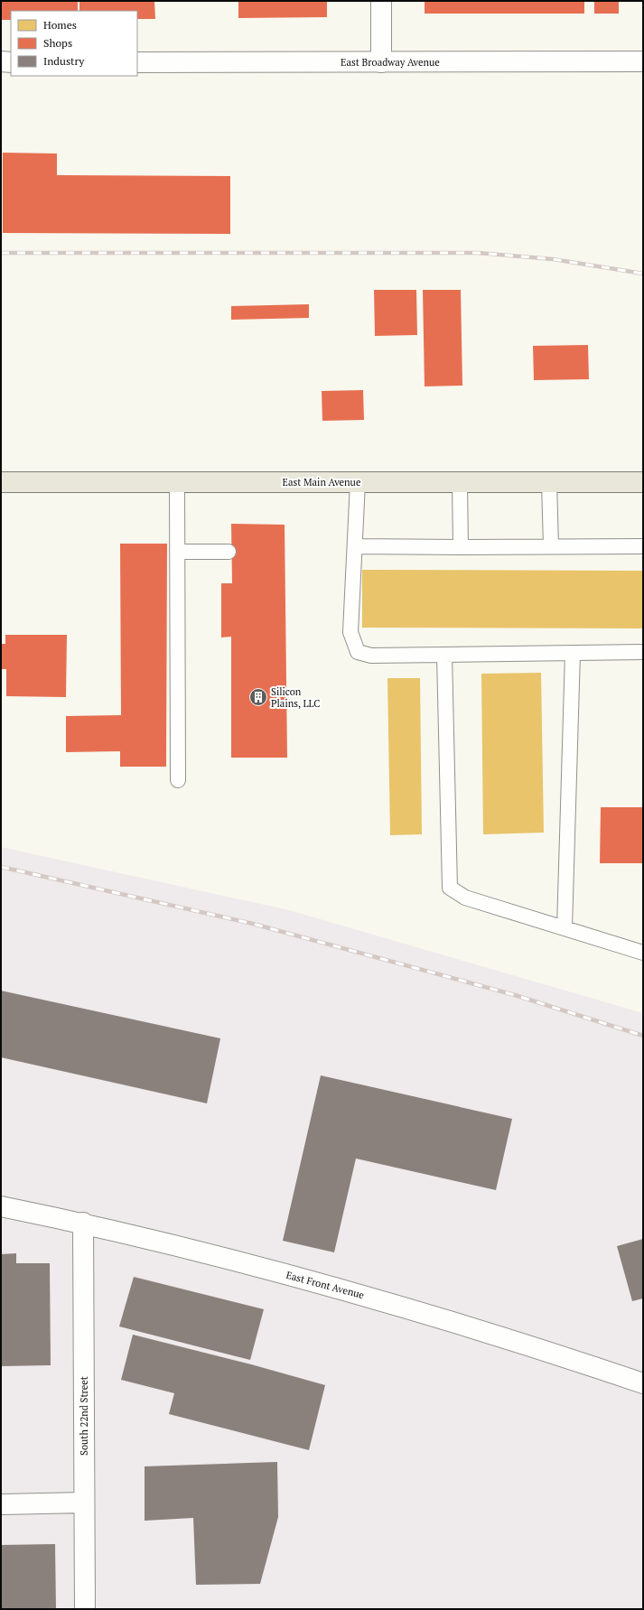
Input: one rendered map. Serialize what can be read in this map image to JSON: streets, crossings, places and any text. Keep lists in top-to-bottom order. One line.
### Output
{"streets":{"main road":["East Main Avenue"],"street":["East Broadway Avenue","East Front Avenue","South 22nd Street"]},"crossings":[["East Front Avenue","South 22nd Street"]],"places":{"building":["Silicon Plains, LLC"]},"legend":["Homes","Shops","Industry"]}
